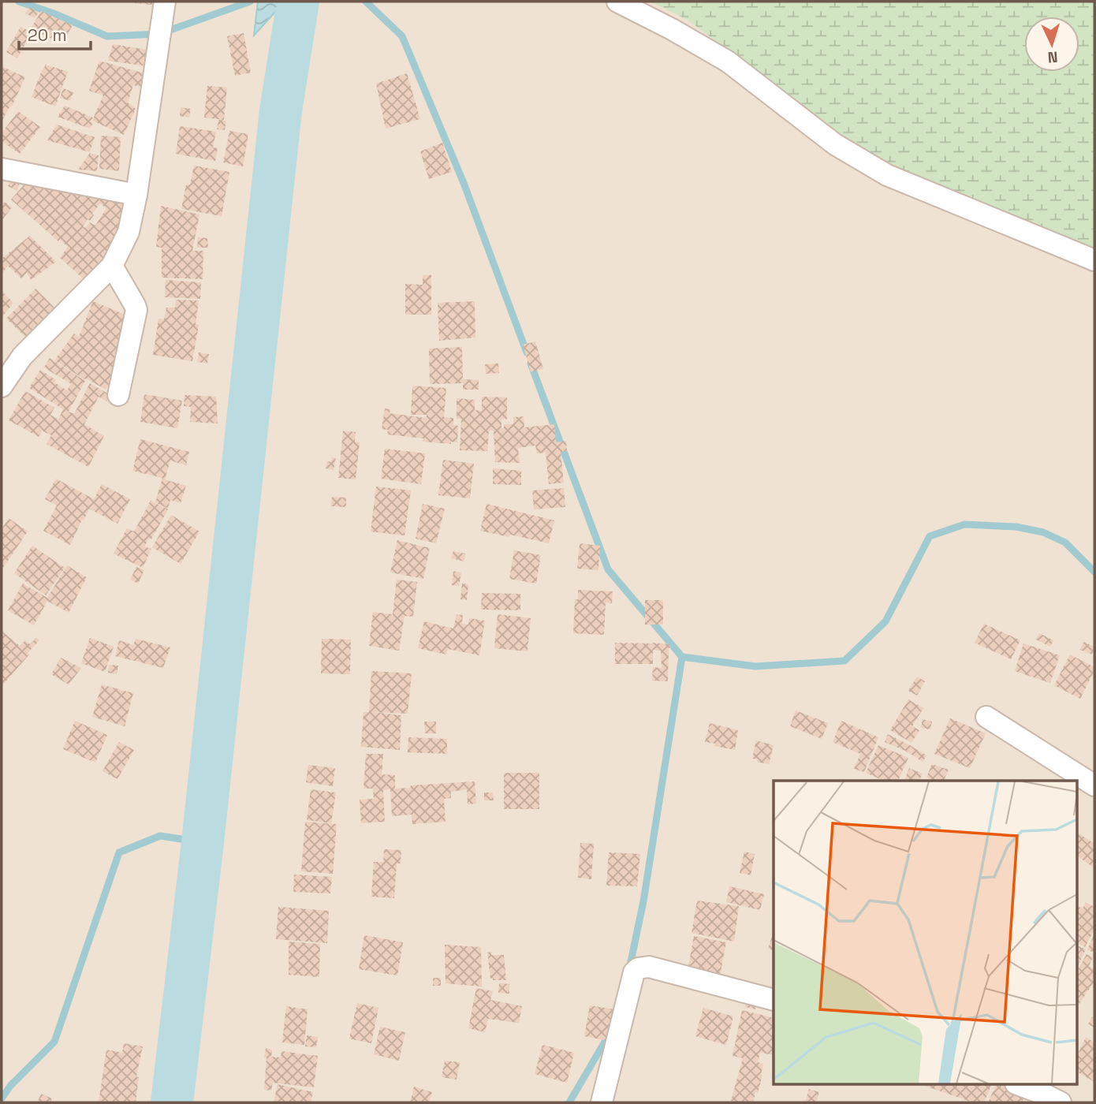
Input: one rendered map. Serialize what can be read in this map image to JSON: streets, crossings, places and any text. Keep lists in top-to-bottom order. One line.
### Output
{"scale_bar":"20 m","north":"bottom"}
